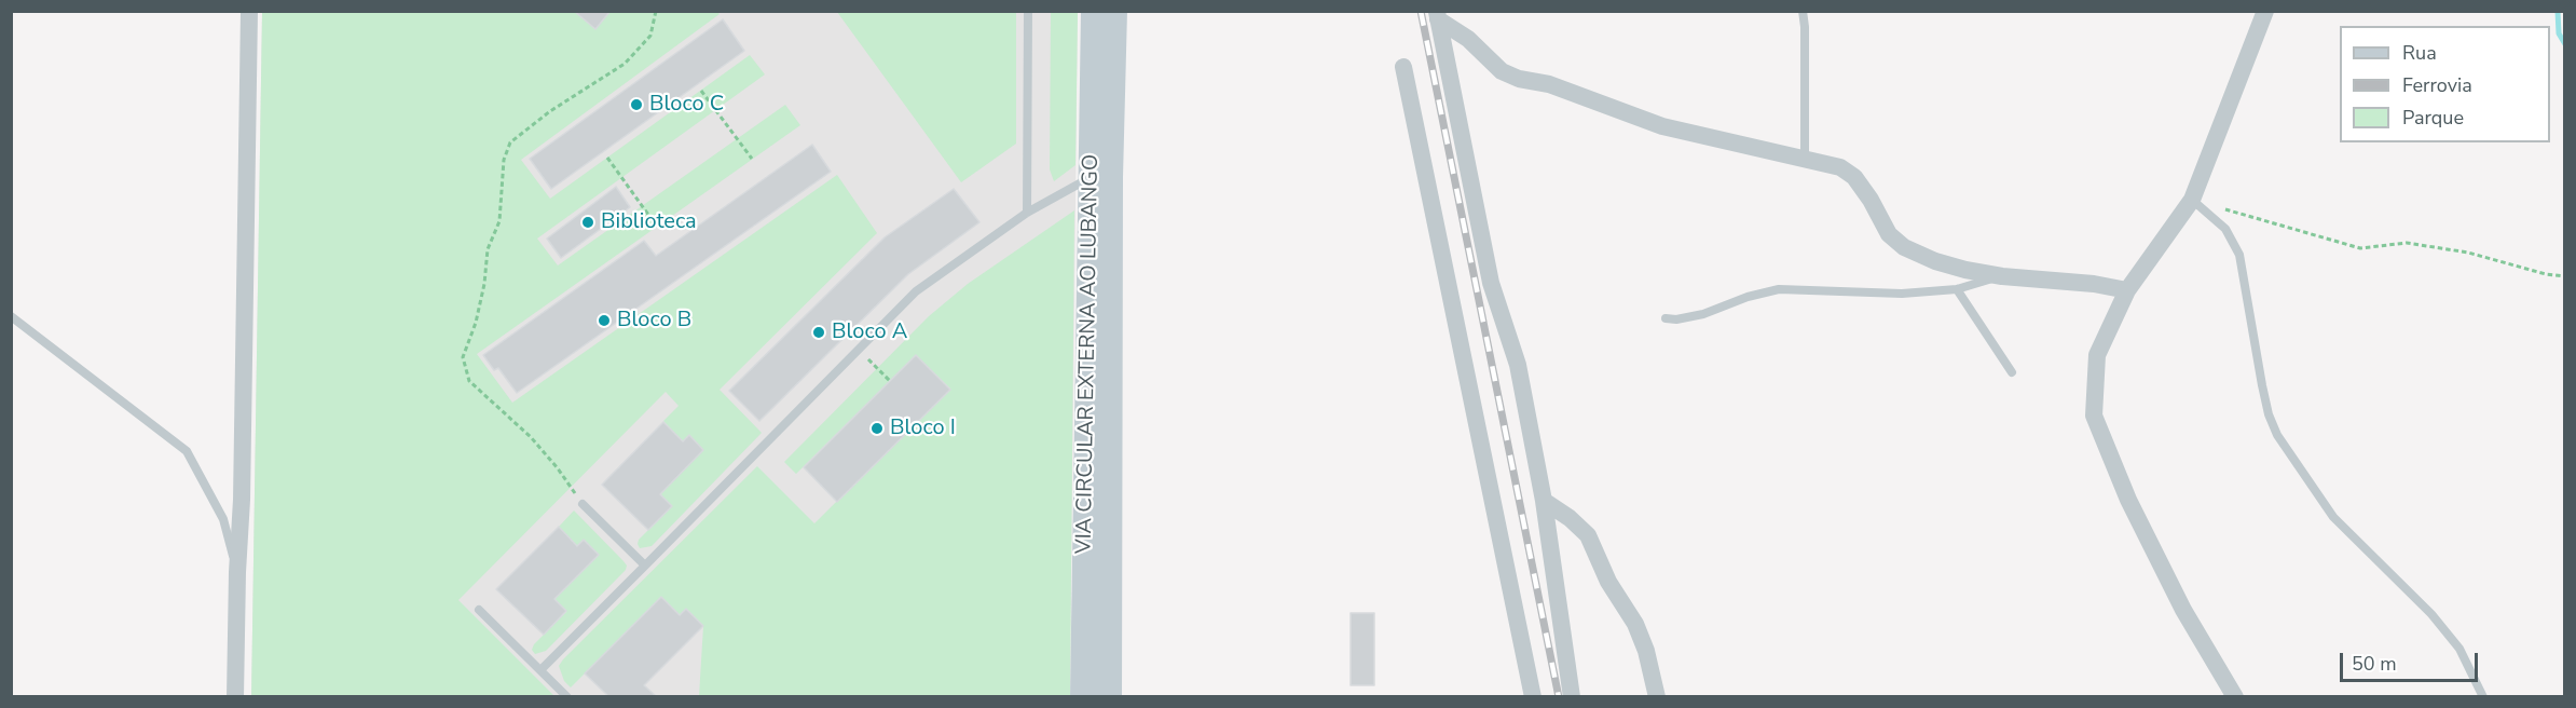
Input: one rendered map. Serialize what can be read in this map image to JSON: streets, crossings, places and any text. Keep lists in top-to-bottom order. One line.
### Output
{"streets":{"main road":["VIA CIRCULAR EXTERNA AO LUBANGO"]},"places":["Bloco C","Biblioteca","Bloco B","Bloco A","Bloco I"],"legend":["Rua","Ferrovia","Parque"],"scale_bar":"50 m"}
